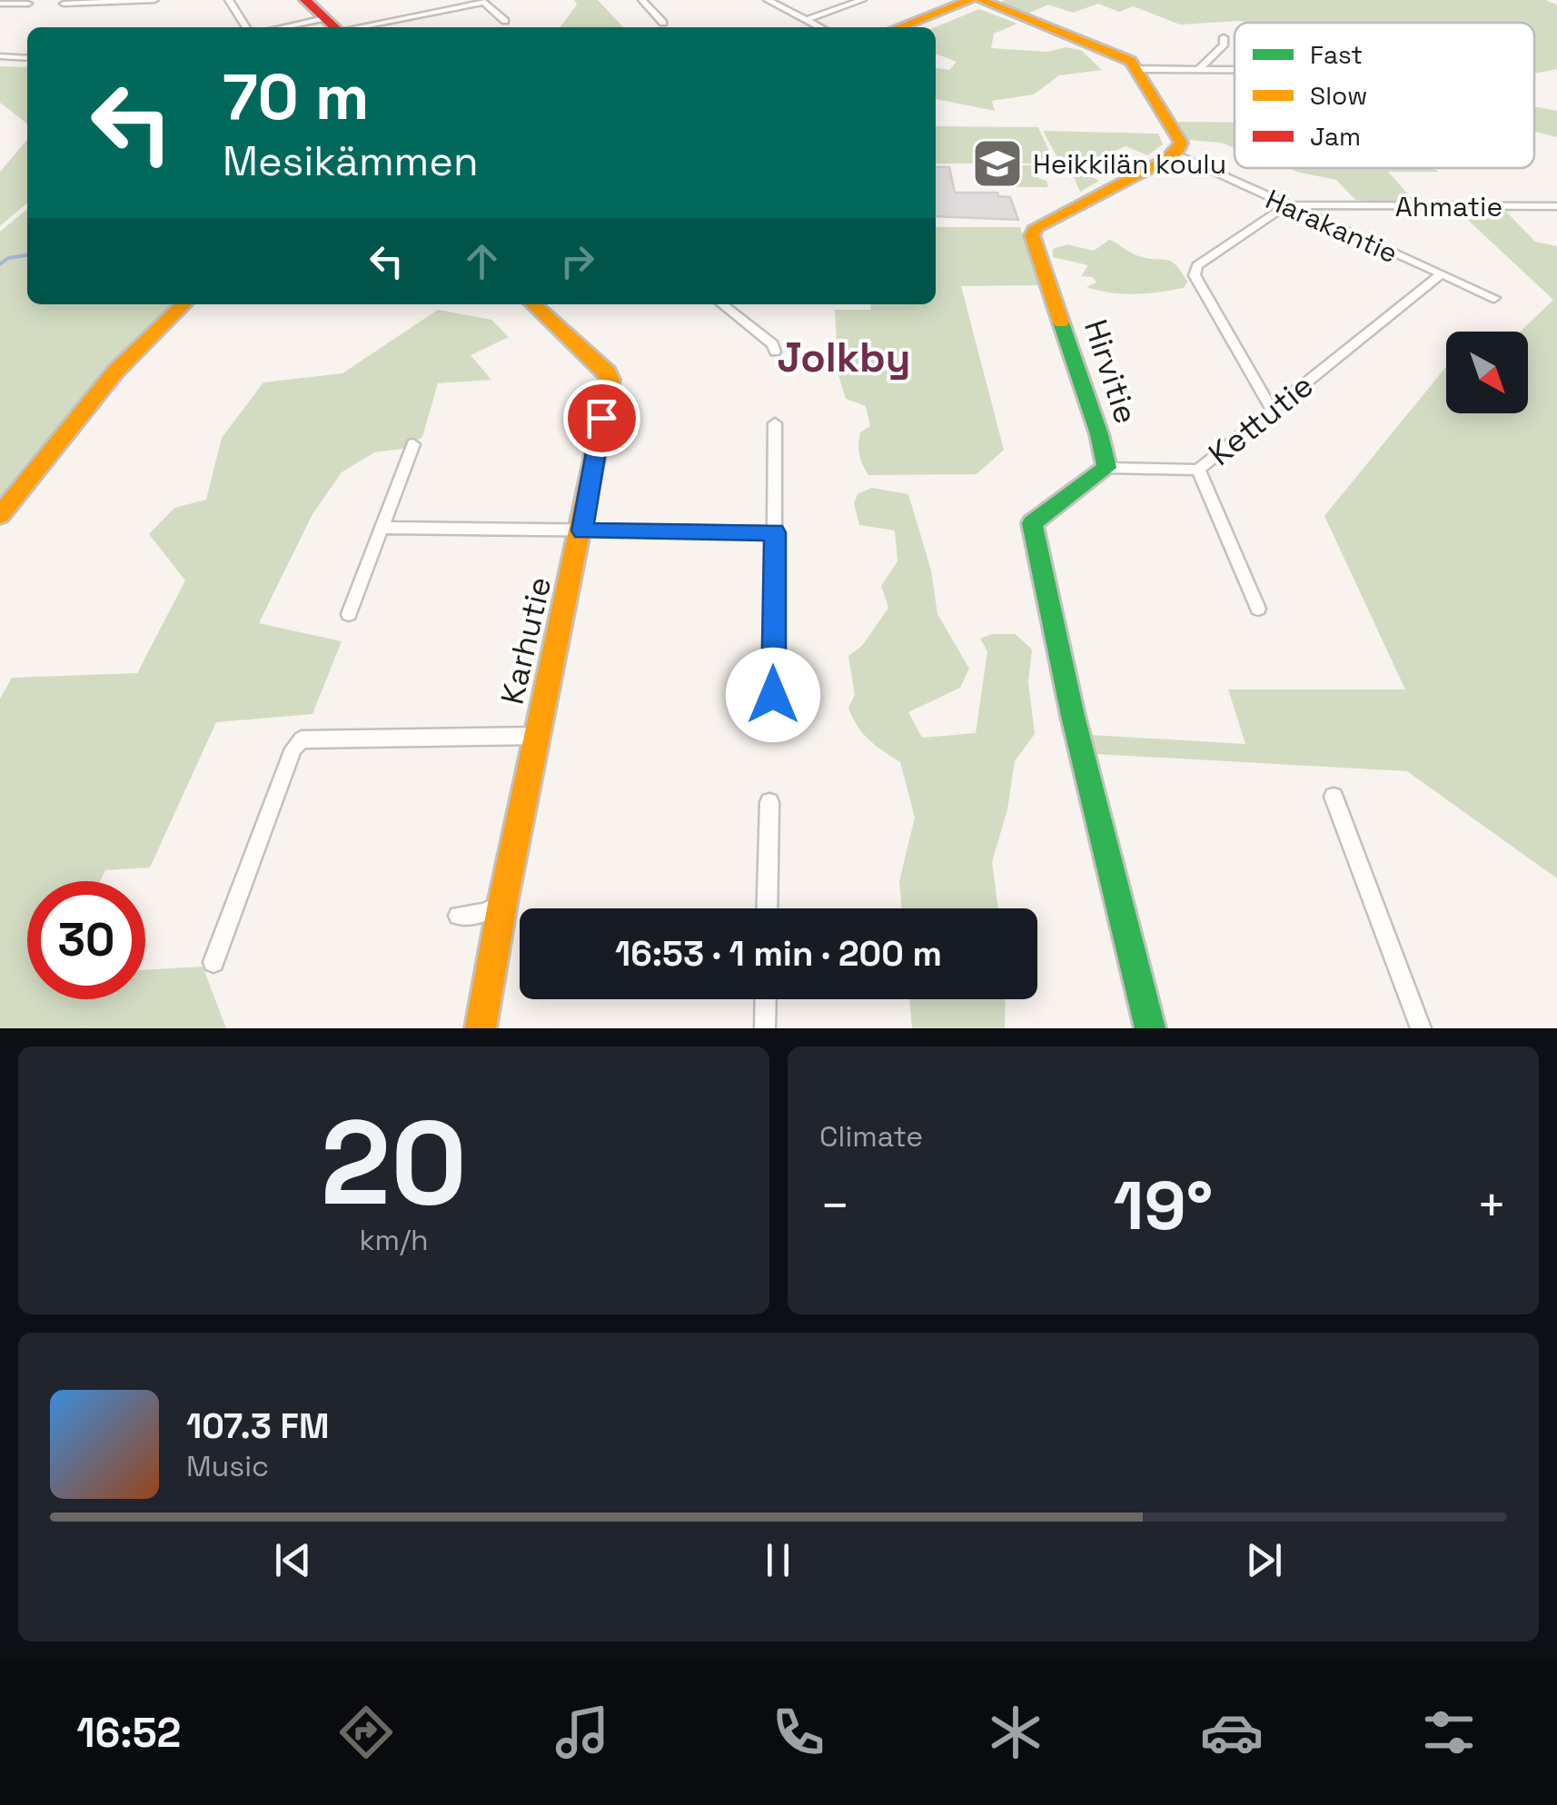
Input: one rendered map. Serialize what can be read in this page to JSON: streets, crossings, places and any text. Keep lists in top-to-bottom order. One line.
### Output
{"streets":{"street":["Ahmatie","Harakantie","Hirvitie","Kettutie","Karhutie"]},"crossings":[["Ahmatie","Harakantie"],["Harakantie","Hirvitie"],["Harakantie","Kettutie"]],"districts":["Jolkby"],"places":{"school or university":["Heikkilän koulu"]},"legend":["Fast","Slow","Jam"],"north":"bottom right","page":{"turn":["70 m","Mesikämmen"],"limit":"30","trip":"16:53 · 1 min · 200 m","tile":[["20","km/h"],"Climate"],"heat":["−","19°","+"],"song":["107.3 FM","Music"],"tabs":"16:52"}}
